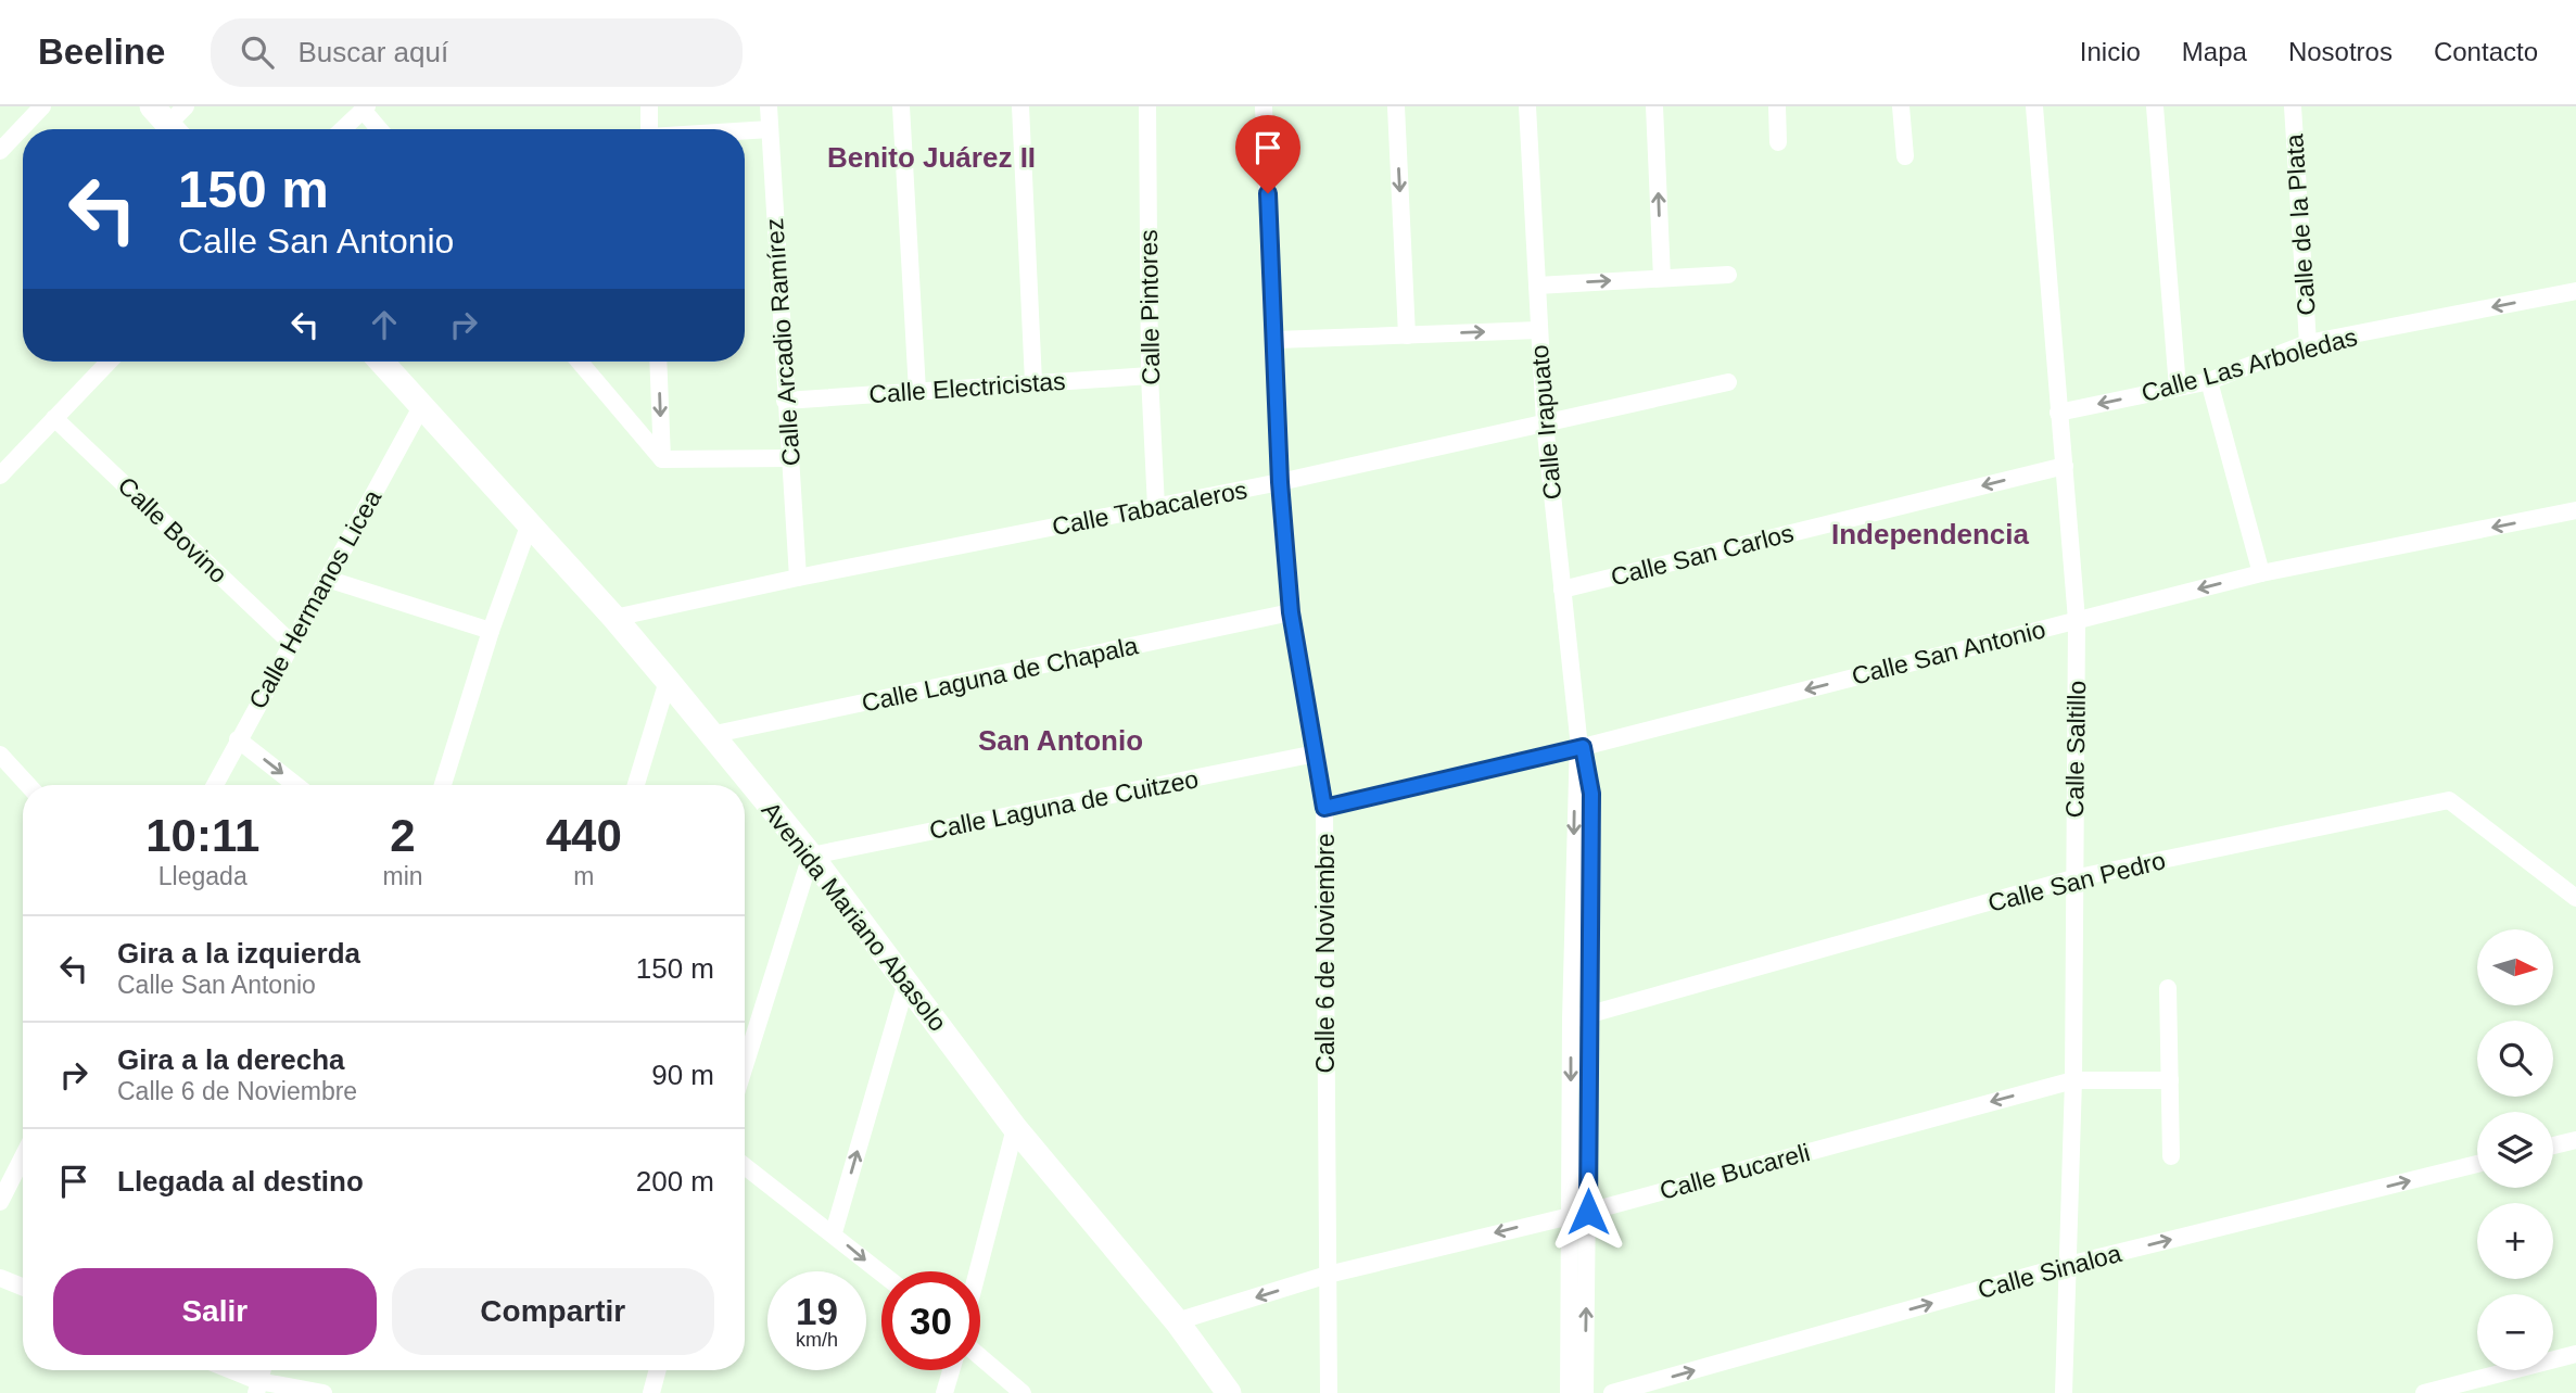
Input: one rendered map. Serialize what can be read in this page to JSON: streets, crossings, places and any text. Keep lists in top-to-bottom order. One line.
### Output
{"streets":{"street":["Calle de la Plata","Calle Pintores","Calle Arcadio Ramírez","Calle Las Arboledas","Calle Electricistas","Calle Irapuato","Calle Tabacaleros","Calle Bovino","Calle San Carlos","Calle Hermanos Licea","Calle San Antonio","Calle Laguna de Chapala","Calle Saltillo","Calle Laguna de Cuitzeo","Calle San Pedro","Avenida Mariano Abasolo","Calle 6 de Noviembre","Calle Bucareli","Calle Sinaloa"]},"crossings":[["Calle de la Plata","Calle Las Arboledas"],["Calle Pintores","Calle Electricistas"],["Calle Pintores","Calle Tabacaleros"],["Calle Arcadio Ramírez","Calle Electricistas"],["Calle Arcadio Ramírez","Calle Tabacaleros"],["Calle Las Arboledas","Calle Saltillo"],["Calle Irapuato","Calle Tabacaleros"],["Calle Irapuato","Calle San Carlos"],["Calle Irapuato","Calle San Antonio"],["Calle Irapuato","Calle San Pedro"],["Calle Irapuato","Calle Bucareli"],["Calle Tabacaleros","Avenida Mariano Abasolo"],["Calle Tabacaleros","Calle 6 de Noviembre"],["Calle Bovino","Calle Hermanos Licea"],["Calle San Carlos","Calle Saltillo"],["Calle Hermanos Licea","Avenida Mariano Abasolo"],["Calle San Antonio","Calle Saltillo"],["Calle San Antonio","Calle 6 de Noviembre"],["Calle Laguna de Chapala","Avenida Mariano Abasolo"],["Calle Laguna de Chapala","Calle 6 de Noviembre"],["Calle Saltillo","Calle San Pedro"],["Calle Saltillo","Calle Bucareli"],["Calle Saltillo","Calle Sinaloa"],["Calle Laguna de Cuitzeo","Avenida Mariano Abasolo"],["Calle Laguna de Cuitzeo","Calle 6 de Noviembre"],["Avenida Mariano Abasolo","Calle Bucareli"],["Calle 6 de Noviembre","Calle Bucareli"]],"one_way":["Calle Las Arboledas","Calle San Carlos","Calle San Antonio","Calle Bucareli","Calle Sinaloa"],"districts":["Benito Juárez II","Independencia","San Antonio"],"north":"right","page":{"header":"Beeline","search":"Buscar aquí","nav":["Inicio","Mapa","Nosotros","Contacto"],"turn":["150 m","Calle San Antonio"],"eta":["10:11","Llegada","2","min","440","m"],"list":[{"name":"Gira a la izquierda","note":"Calle San Antonio","value":"150 m"},{"name":"Gira a la derecha","note":"Calle 6 de Noviembre","value":"90 m"},{"name":"Llegada al destino","value":"200 m"}],"map_buttons":["+","−"],"buttons":["Salir","Compartir"],"speed":"19 km/h","limit":"30"}}
